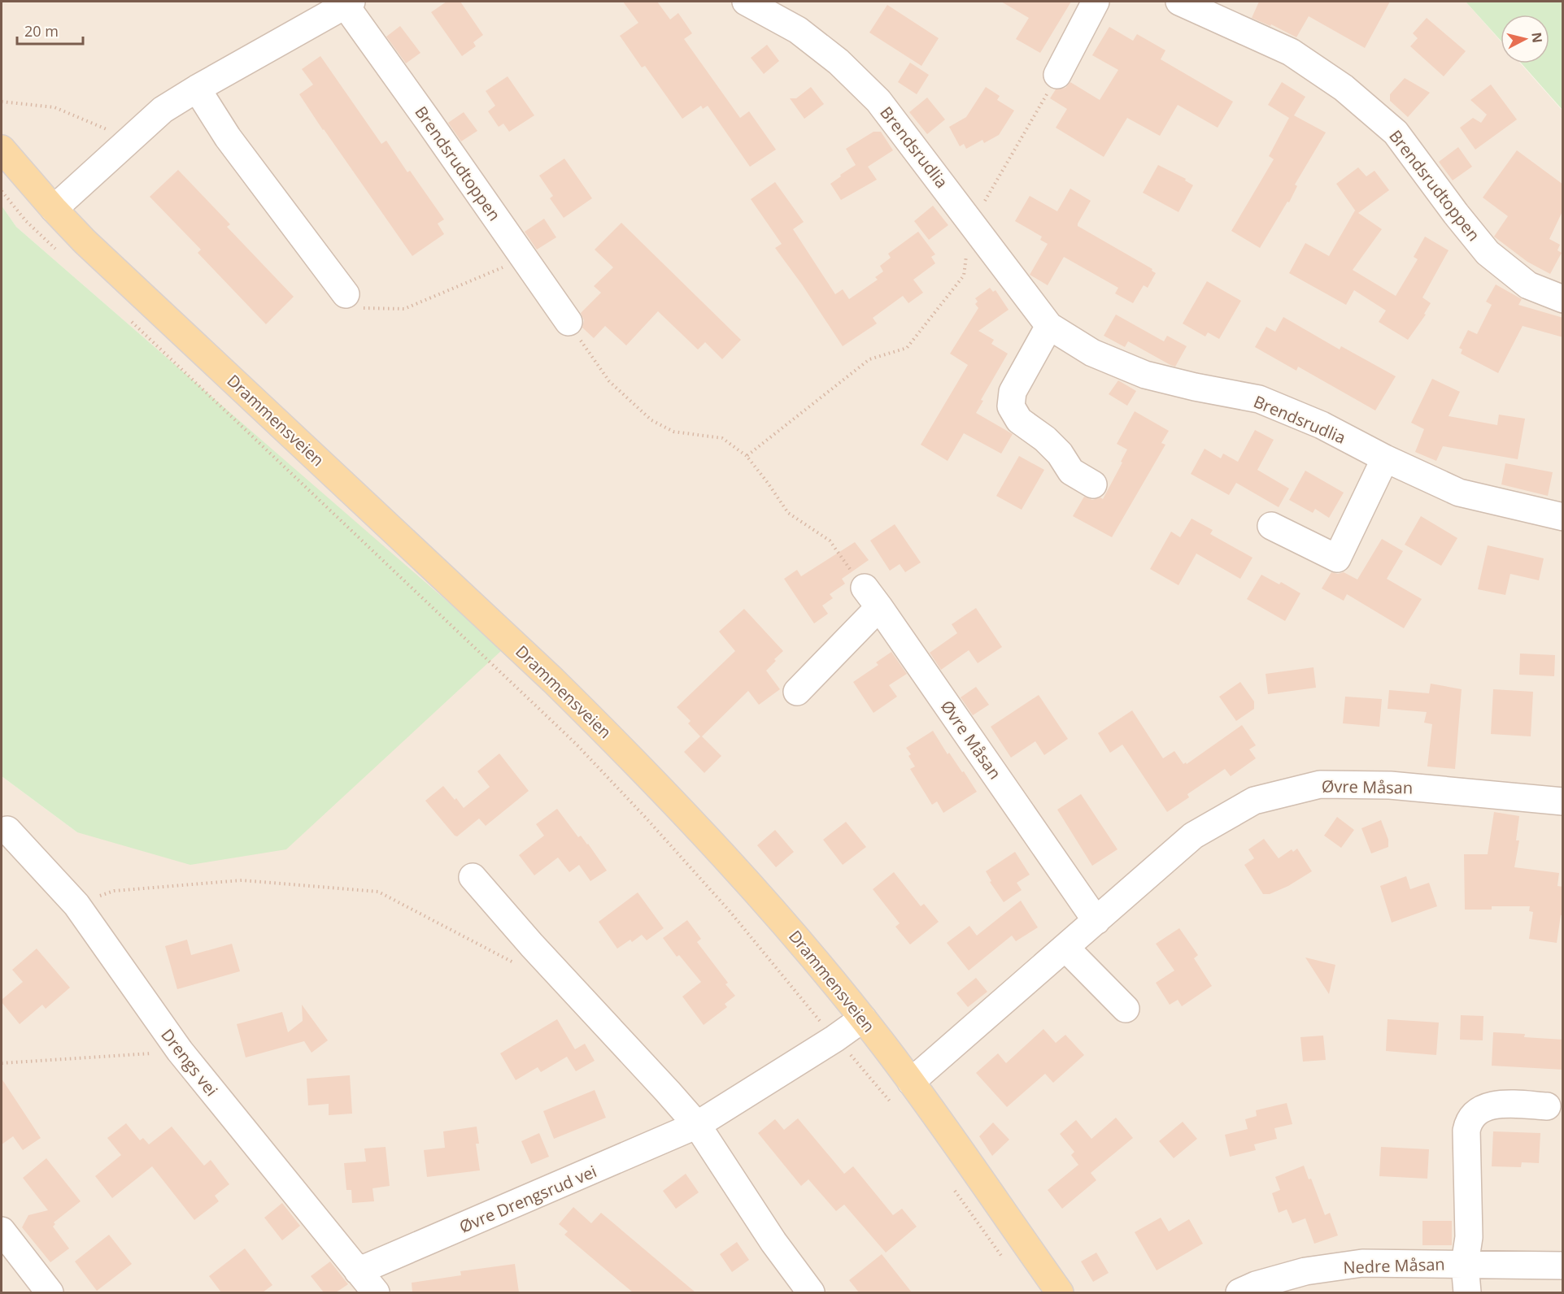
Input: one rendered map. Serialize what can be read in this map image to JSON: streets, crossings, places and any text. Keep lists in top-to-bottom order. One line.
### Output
{"streets":{"main road":["Drammensveien"],"street":["Brendsrudlia","Brendsrudtoppen","Øvre Måsan","Drengs vei","Øvre Drengsrud vei","Nedre Måsan"]},"crossings":[["Brendsrudtoppen","Drammensveien"],["Drammensveien","Øvre Måsan"],["Drammensveien","Øvre Drengsrud vei"],["Drengs vei","Øvre Drengsrud vei"]],"scale_bar":"20 m","north":"right"}
